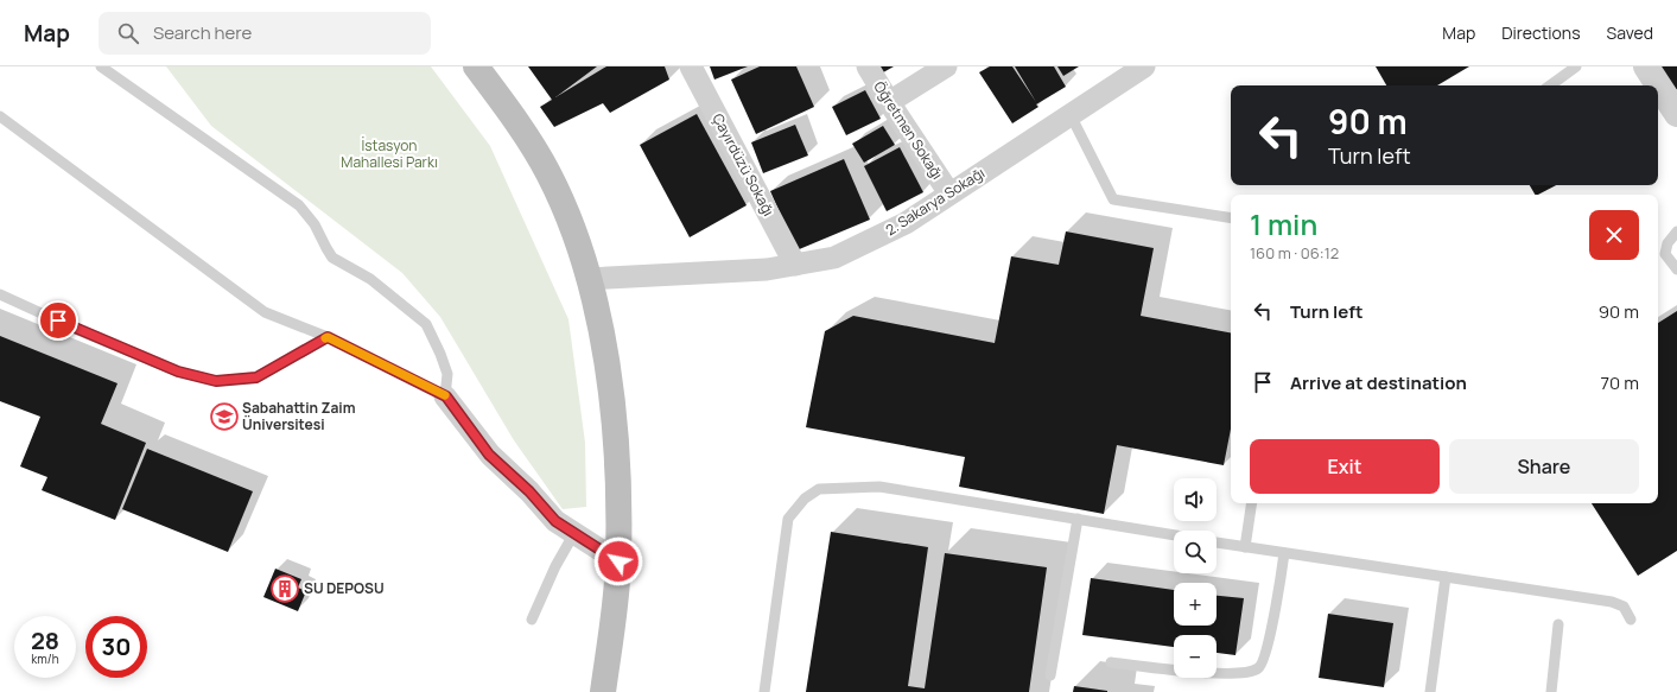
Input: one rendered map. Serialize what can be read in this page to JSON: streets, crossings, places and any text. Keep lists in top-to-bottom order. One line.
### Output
{"streets":{"street":["Öğretmen Sokağı","Çayırdüzü Sokağı","2. Sakarya Sokağı"]},"crossings":[["Öğretmen Sokağı","2. Sakarya Sokağı"],["Çayırdüzü Sokağı","2. Sakarya Sokağı"]],"parks":["İstasyon Mahallesi Parkı"],"places":{"school or university":["Sabahattin Zaim Üniversitesi"],"building":["SU DEPOSU"]},"page":{"header":"Map","search":"Search here","nav":["Map","Directions","Saved"],"turn":["90 m","Turn left"],"heading":["1 min","160 m · 06:12"],"list":[{"name":"Turn left","value":"90 m"},{"name":"Arrive at destination","value":"70 m"}],"buttons":["Exit","Share"],"map_buttons":["+","−"],"speed":"28 km/h","limit":"30"}}
